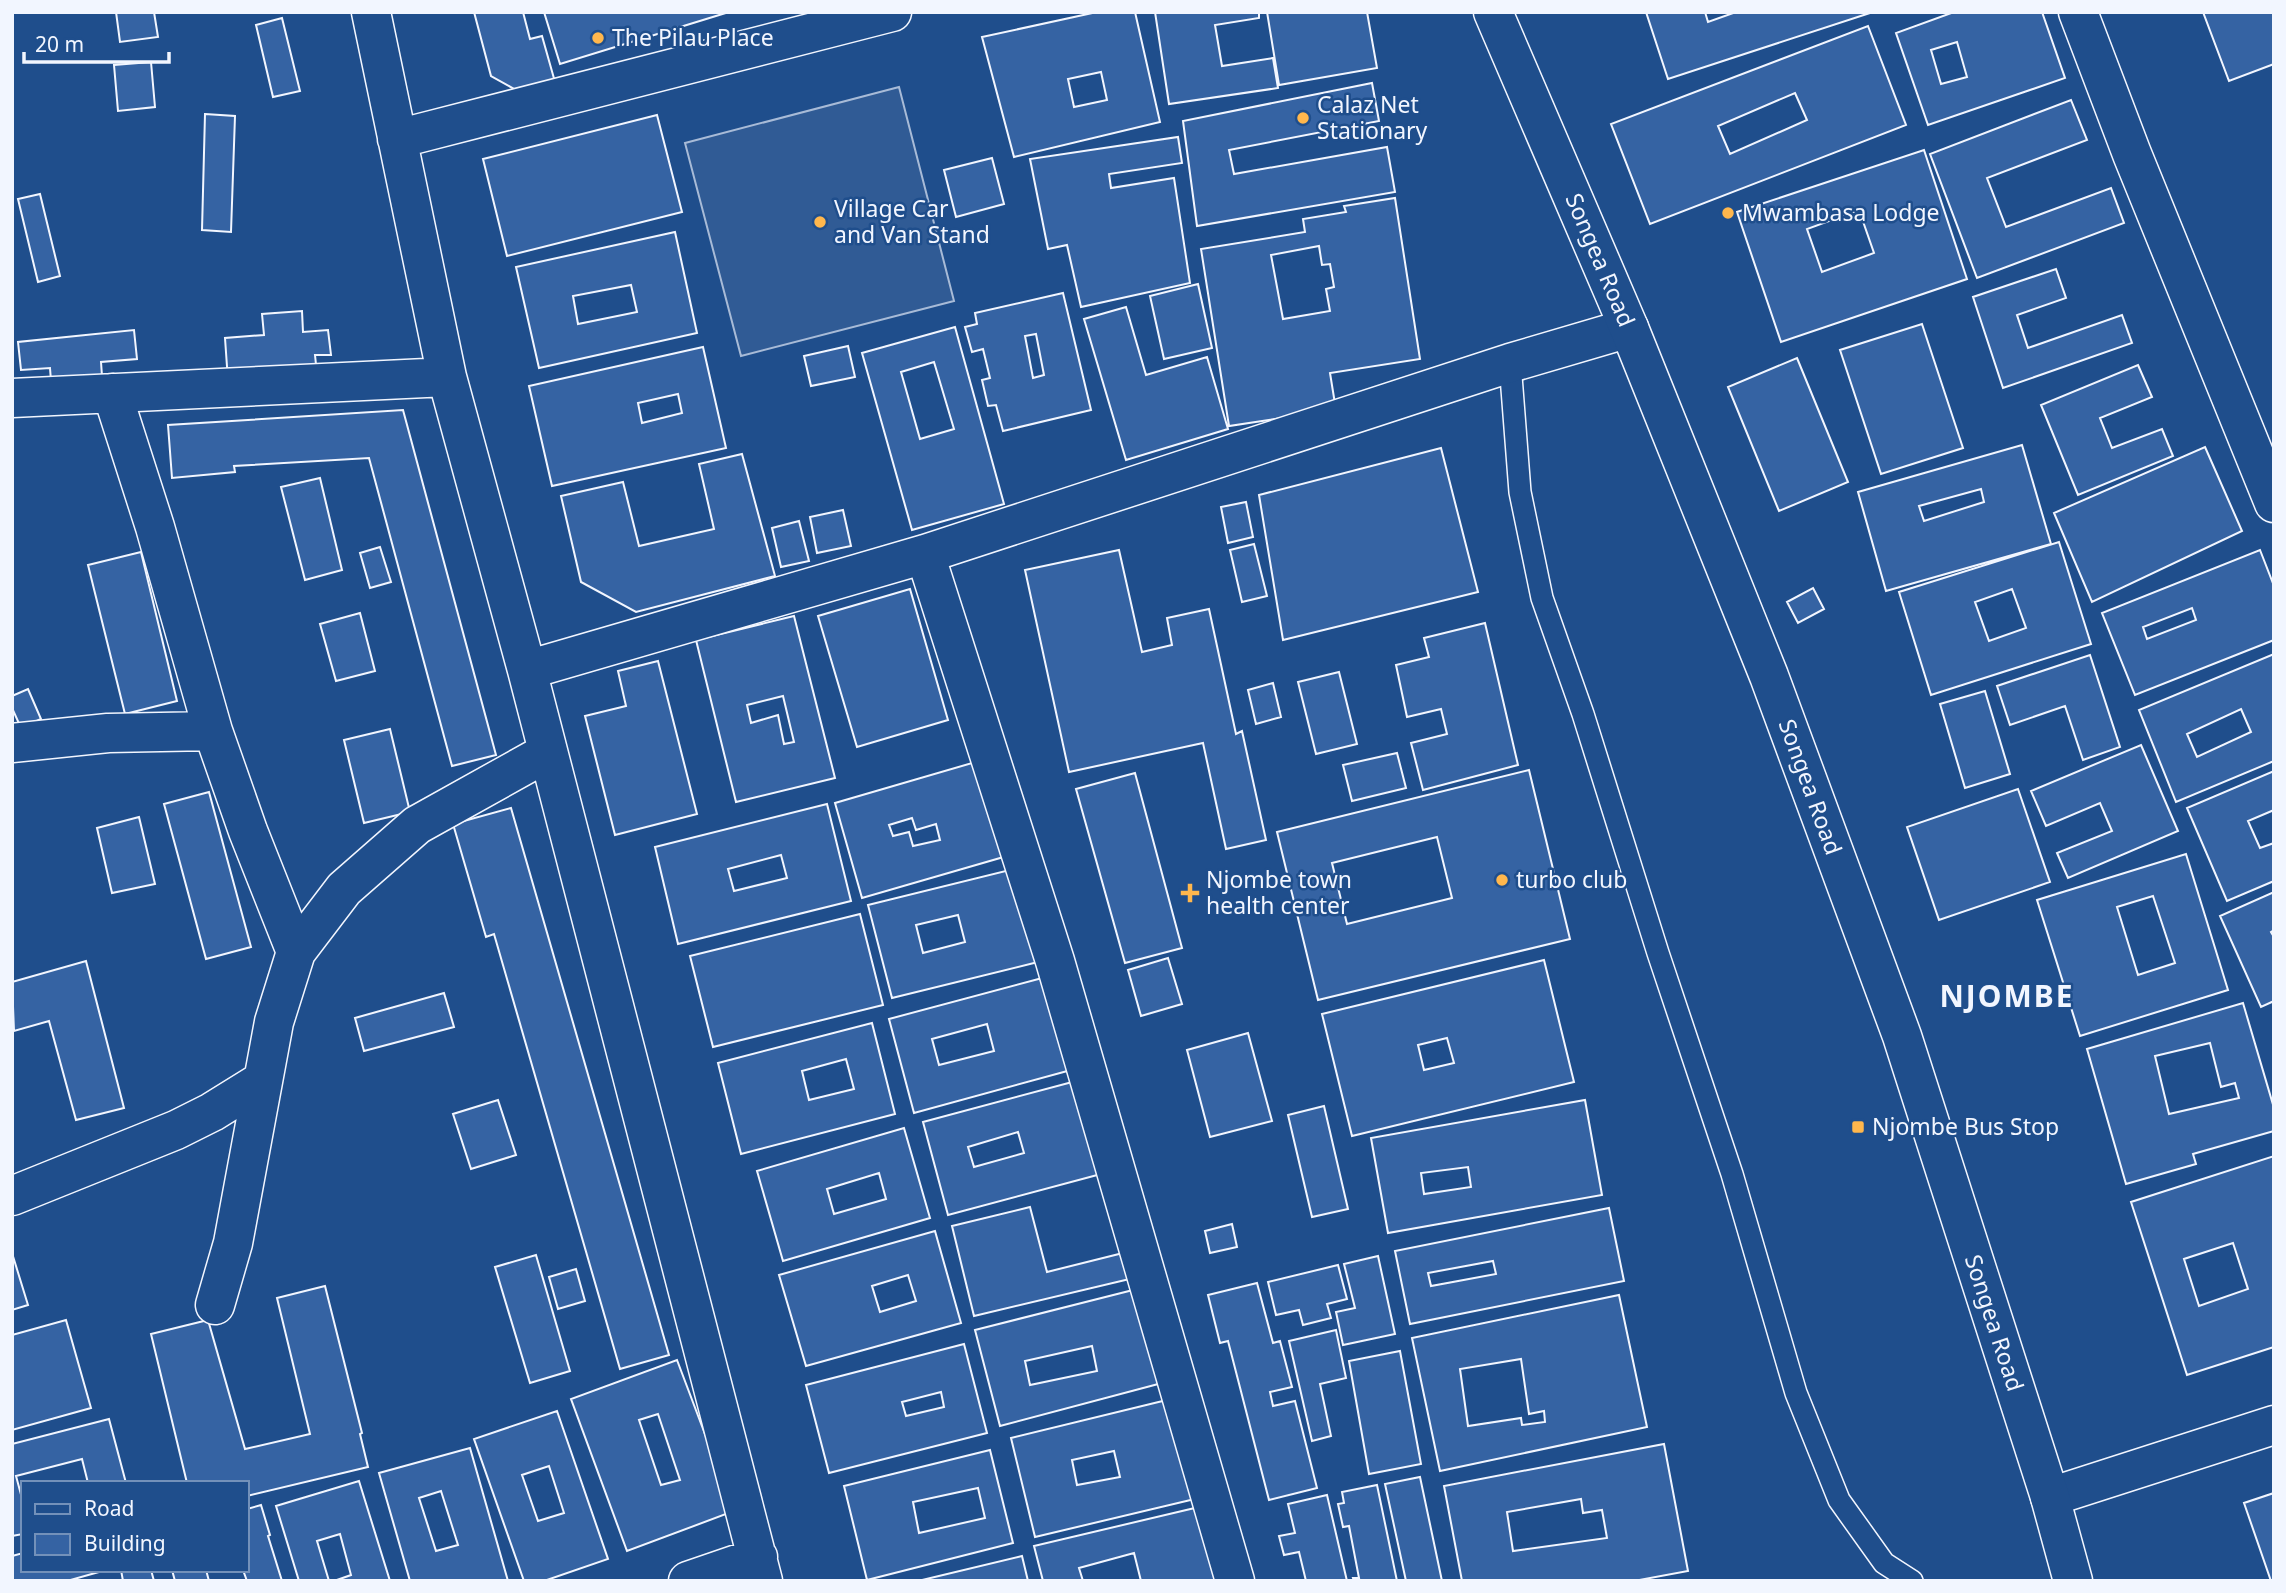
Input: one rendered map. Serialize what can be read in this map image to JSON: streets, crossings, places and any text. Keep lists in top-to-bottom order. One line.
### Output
{"streets":{"main road":["Songea Road"]},"districts":["NJOMBE"],"places":{"other":["The Pilau Place","Calaz Net Stationary","Mwambasa Lodge","Village Car and Van Stand","turbo club"],"health":["Njombe town health center"],"transit":["Njombe Bus Stop"]},"legend":["Road","Building"],"scale_bar":"20 m"}
